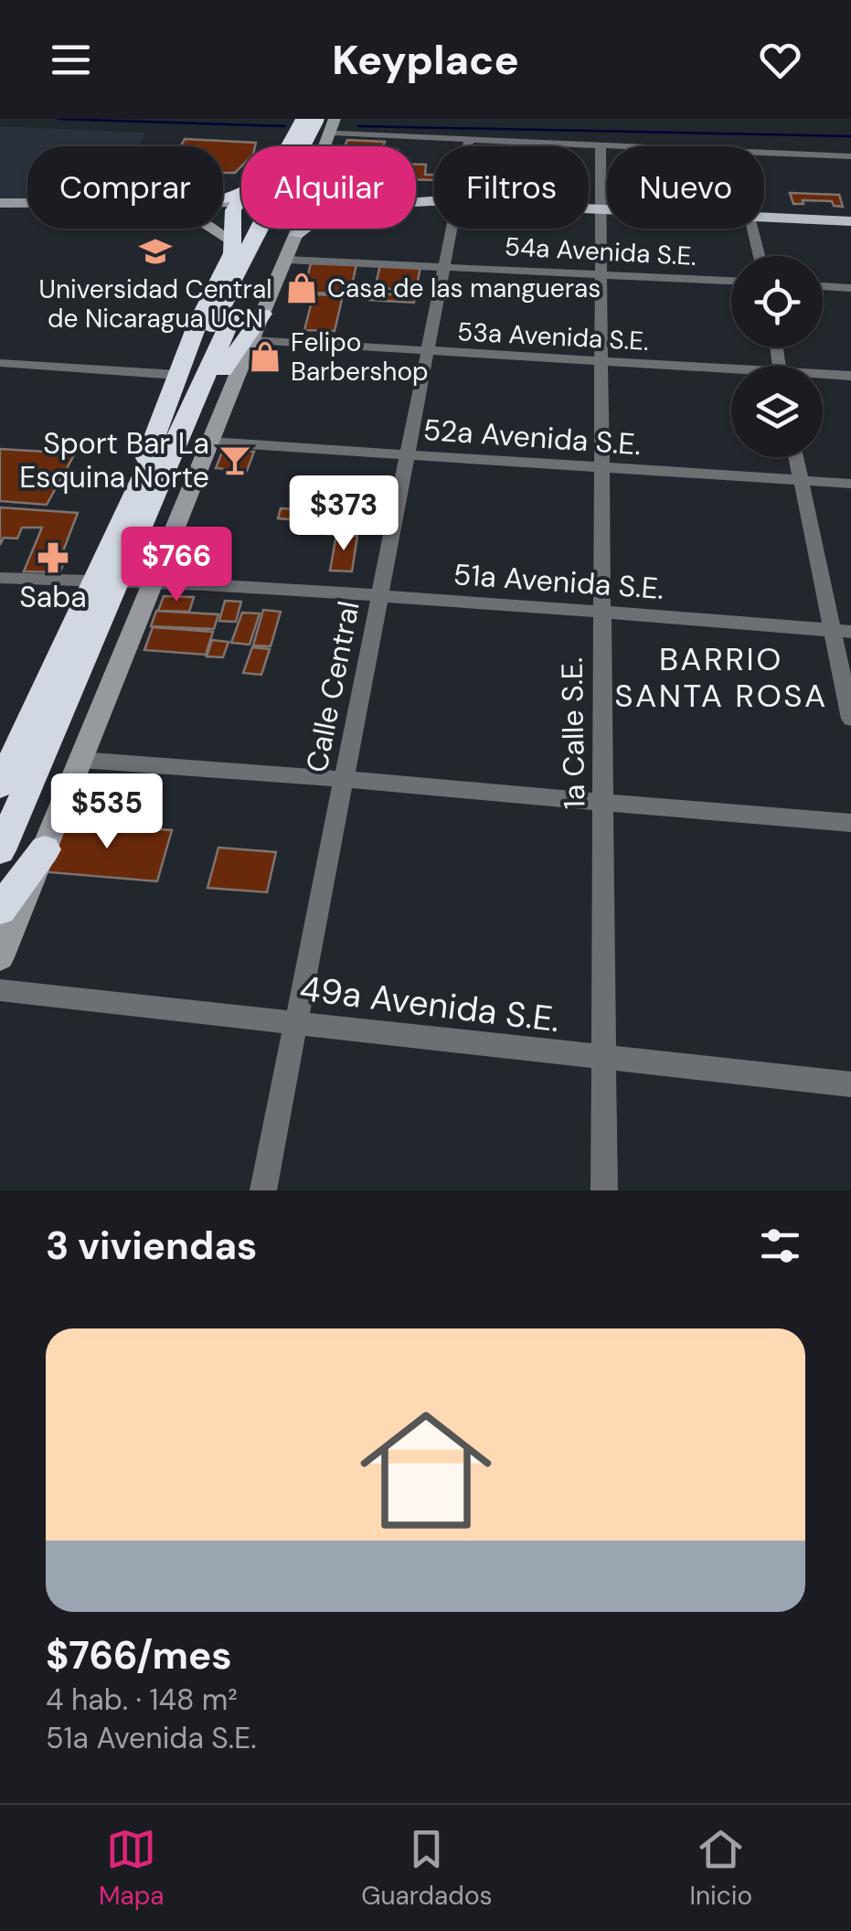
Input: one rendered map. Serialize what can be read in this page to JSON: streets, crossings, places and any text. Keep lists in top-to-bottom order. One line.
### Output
{"streets":{"street":["54a Avenida S.E.","53a Avenida S.E.","52a Avenida S.E.","51a Avenida S.E.","Calle Central","1a Calle S.E.","49a Avenida S.E."]},"crossings":[["54a Avenida S.E.","Calle Central"],["54a Avenida S.E.","1a Calle S.E."],["53a Avenida S.E.","Calle Central"],["53a Avenida S.E.","1a Calle S.E."],["52a Avenida S.E.","Calle Central"],["52a Avenida S.E.","1a Calle S.E."],["51a Avenida S.E.","Calle Central"],["51a Avenida S.E.","1a Calle S.E."],["Calle Central","49a Avenida S.E."],["1a Calle S.E.","49a Avenida S.E."]],"districts":["BARRIO SANTA ROSA"],"places":{"school or university":["Universidad Central de Nicaragua UCN"],"shop":["Casa de las mangueras","Felipo Barbershop"],"bar":["Sport Bar La Esquina Norte"],"pharmacy":["Saba"]},"page":{"header":"Keyplace","chip":["Comprar","Alquilar","Filtros","Nuevo"],"price":["$373","$766","$535"],"heading":"3 viviendas","list":[{"name":"$766/mes","note":"4 hab. · 148 m² · 51a Avenida S.E."}],"tabs":["Mapa","Guardados","Inicio"]}}
